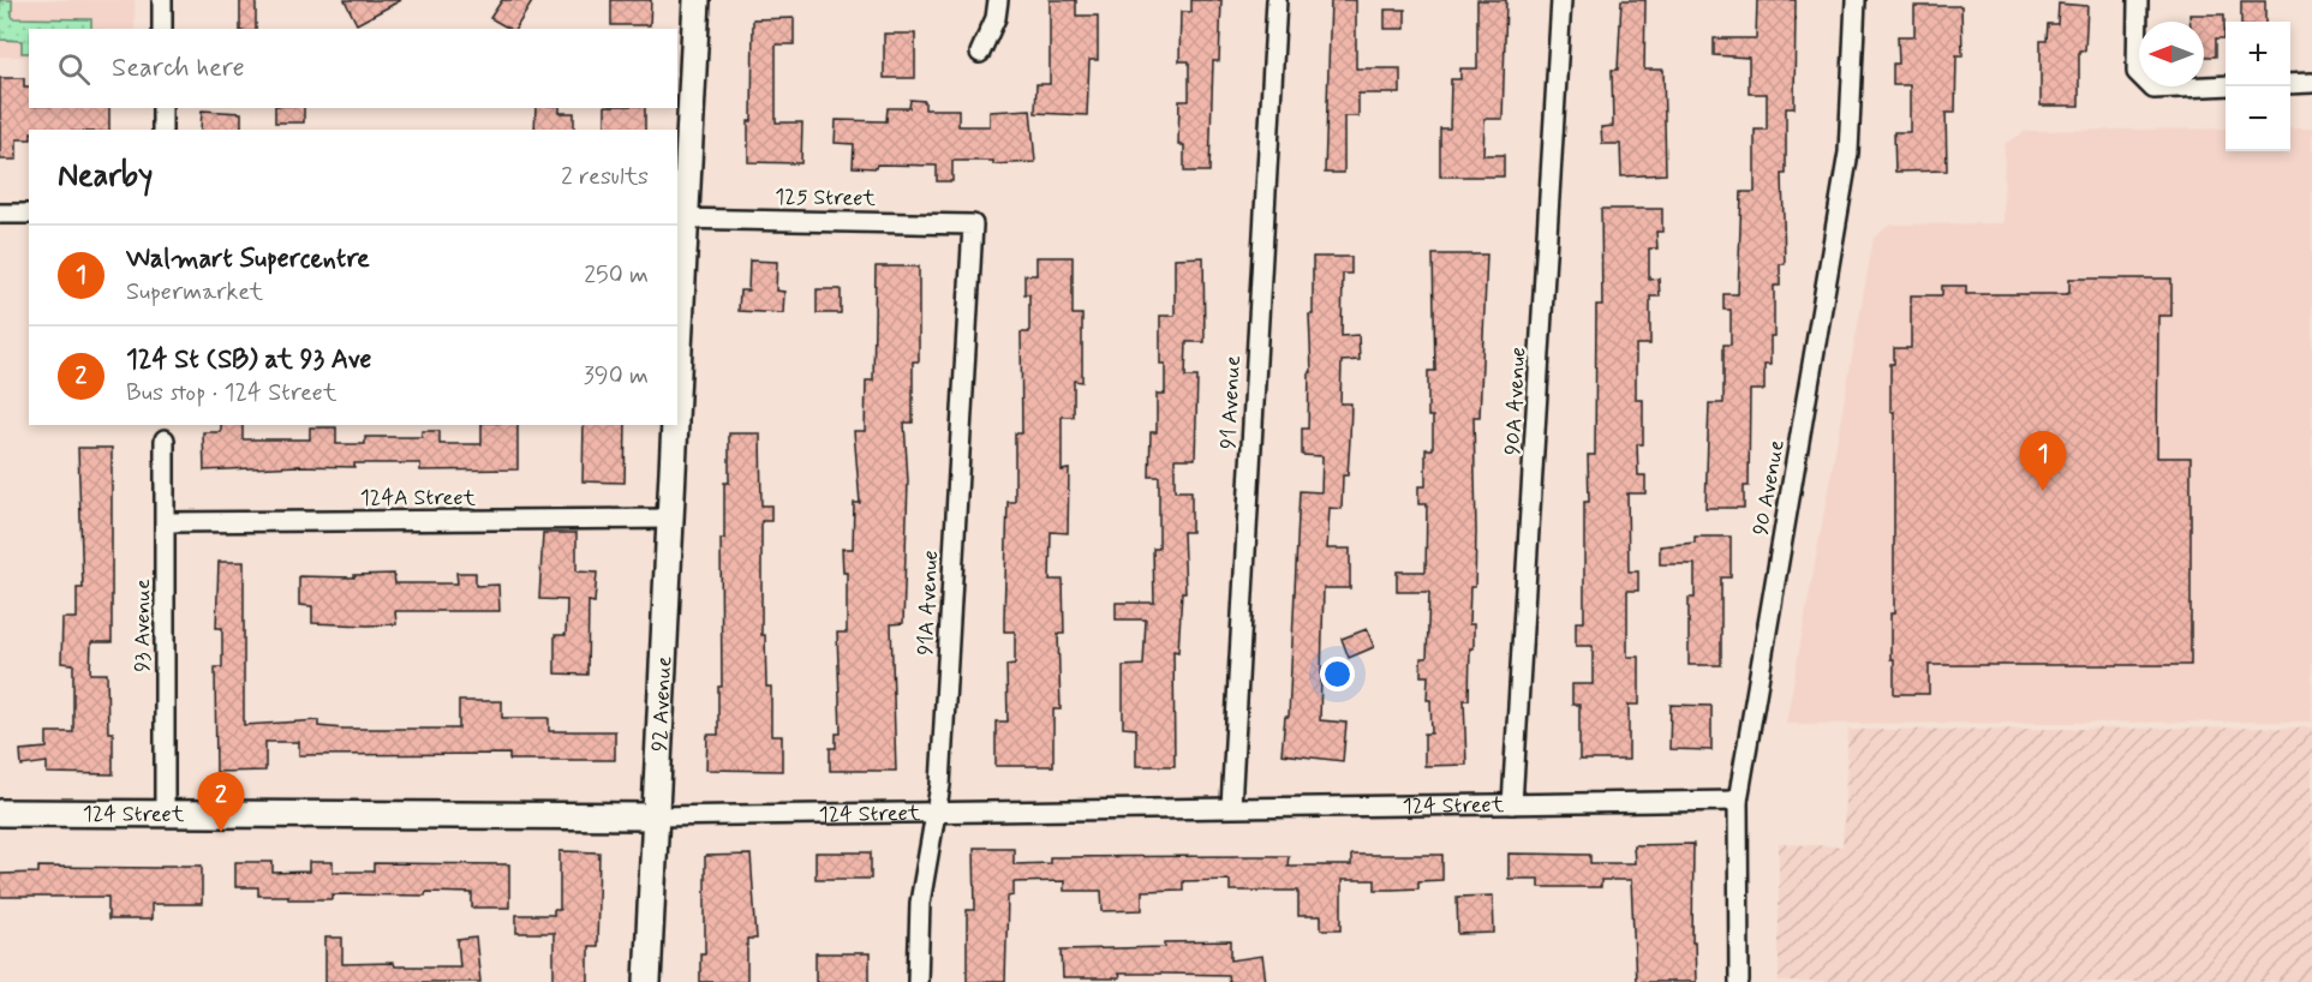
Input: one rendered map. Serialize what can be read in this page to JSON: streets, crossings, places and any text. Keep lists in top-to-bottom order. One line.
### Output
{"streets":{"street":["125 Street","90A Avenue","91 Avenue","90 Avenue","124A Street","91A Avenue","93 Avenue","92 Avenue","124 Street"]},"crossings":[["125 Street","91A Avenue"],["125 Street","92 Avenue"],["90A Avenue","124 Street"],["91 Avenue","124 Street"],["90 Avenue","124 Street"],["124A Street","93 Avenue"],["124A Street","92 Avenue"],["91A Avenue","124 Street"],["93 Avenue","124 Street"],["92 Avenue","124 Street"]],"north":"left","page":{"map_buttons":["+","−"],"search":"Search here","heading":["Nearby","2 results"],"list":[{"mark":"1","name":"Walmart Supercentre","note":"Supermarket","value":"250 m"},{"mark":"2","name":"124 St (SB) at 93 Ave","note":"Bus stop · 124 Street","value":"390 m"}],"pins":["1","2"]}}
